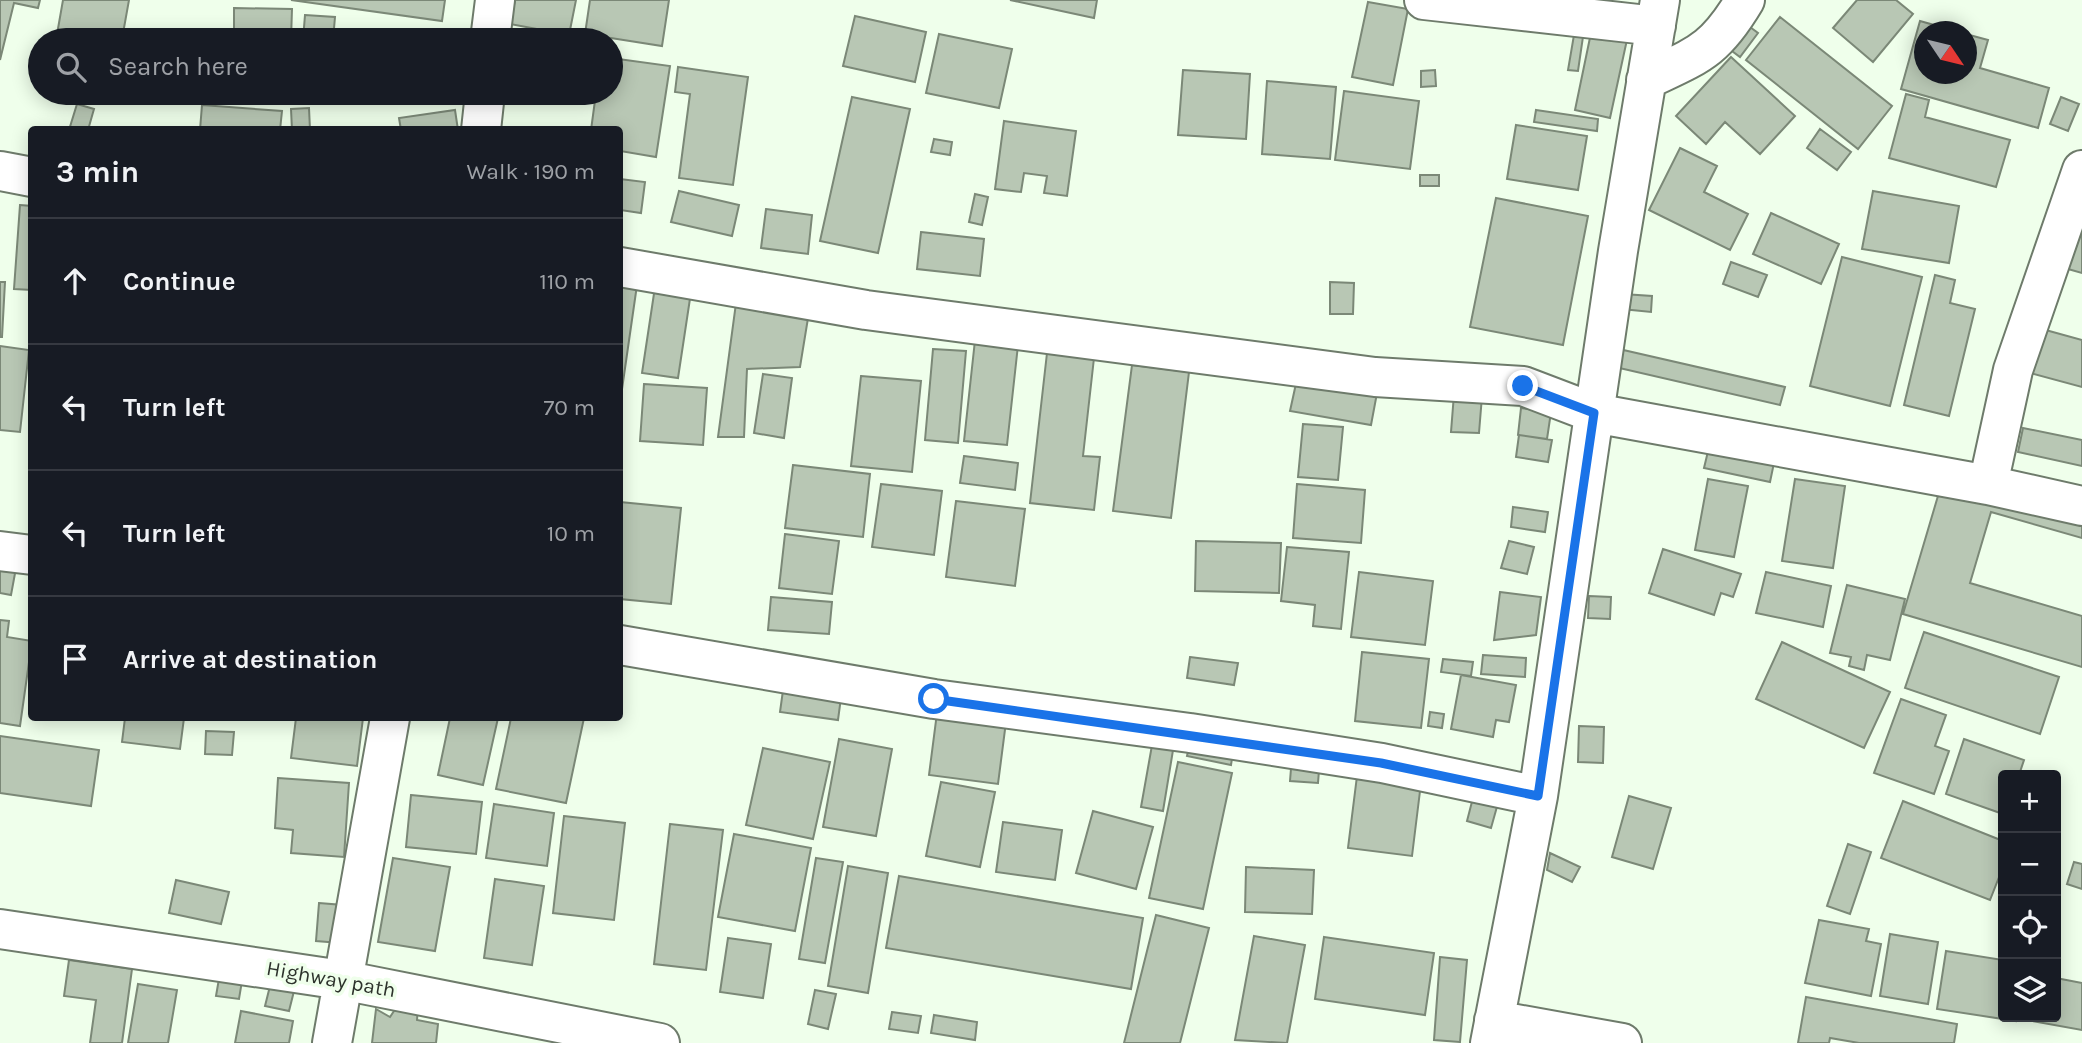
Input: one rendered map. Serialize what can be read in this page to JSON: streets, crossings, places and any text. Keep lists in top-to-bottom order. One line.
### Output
{"streets":{"street":["Highway path"]},"north":"bottom right","page":{"search":"Search here","heading":["3 min","Walk · 190 m"],"list":[["Continue","110 m"],["Turn left","70 m"],["Turn left","10 m"],"Arrive at destination"],"map_buttons":["+","−"]}}
